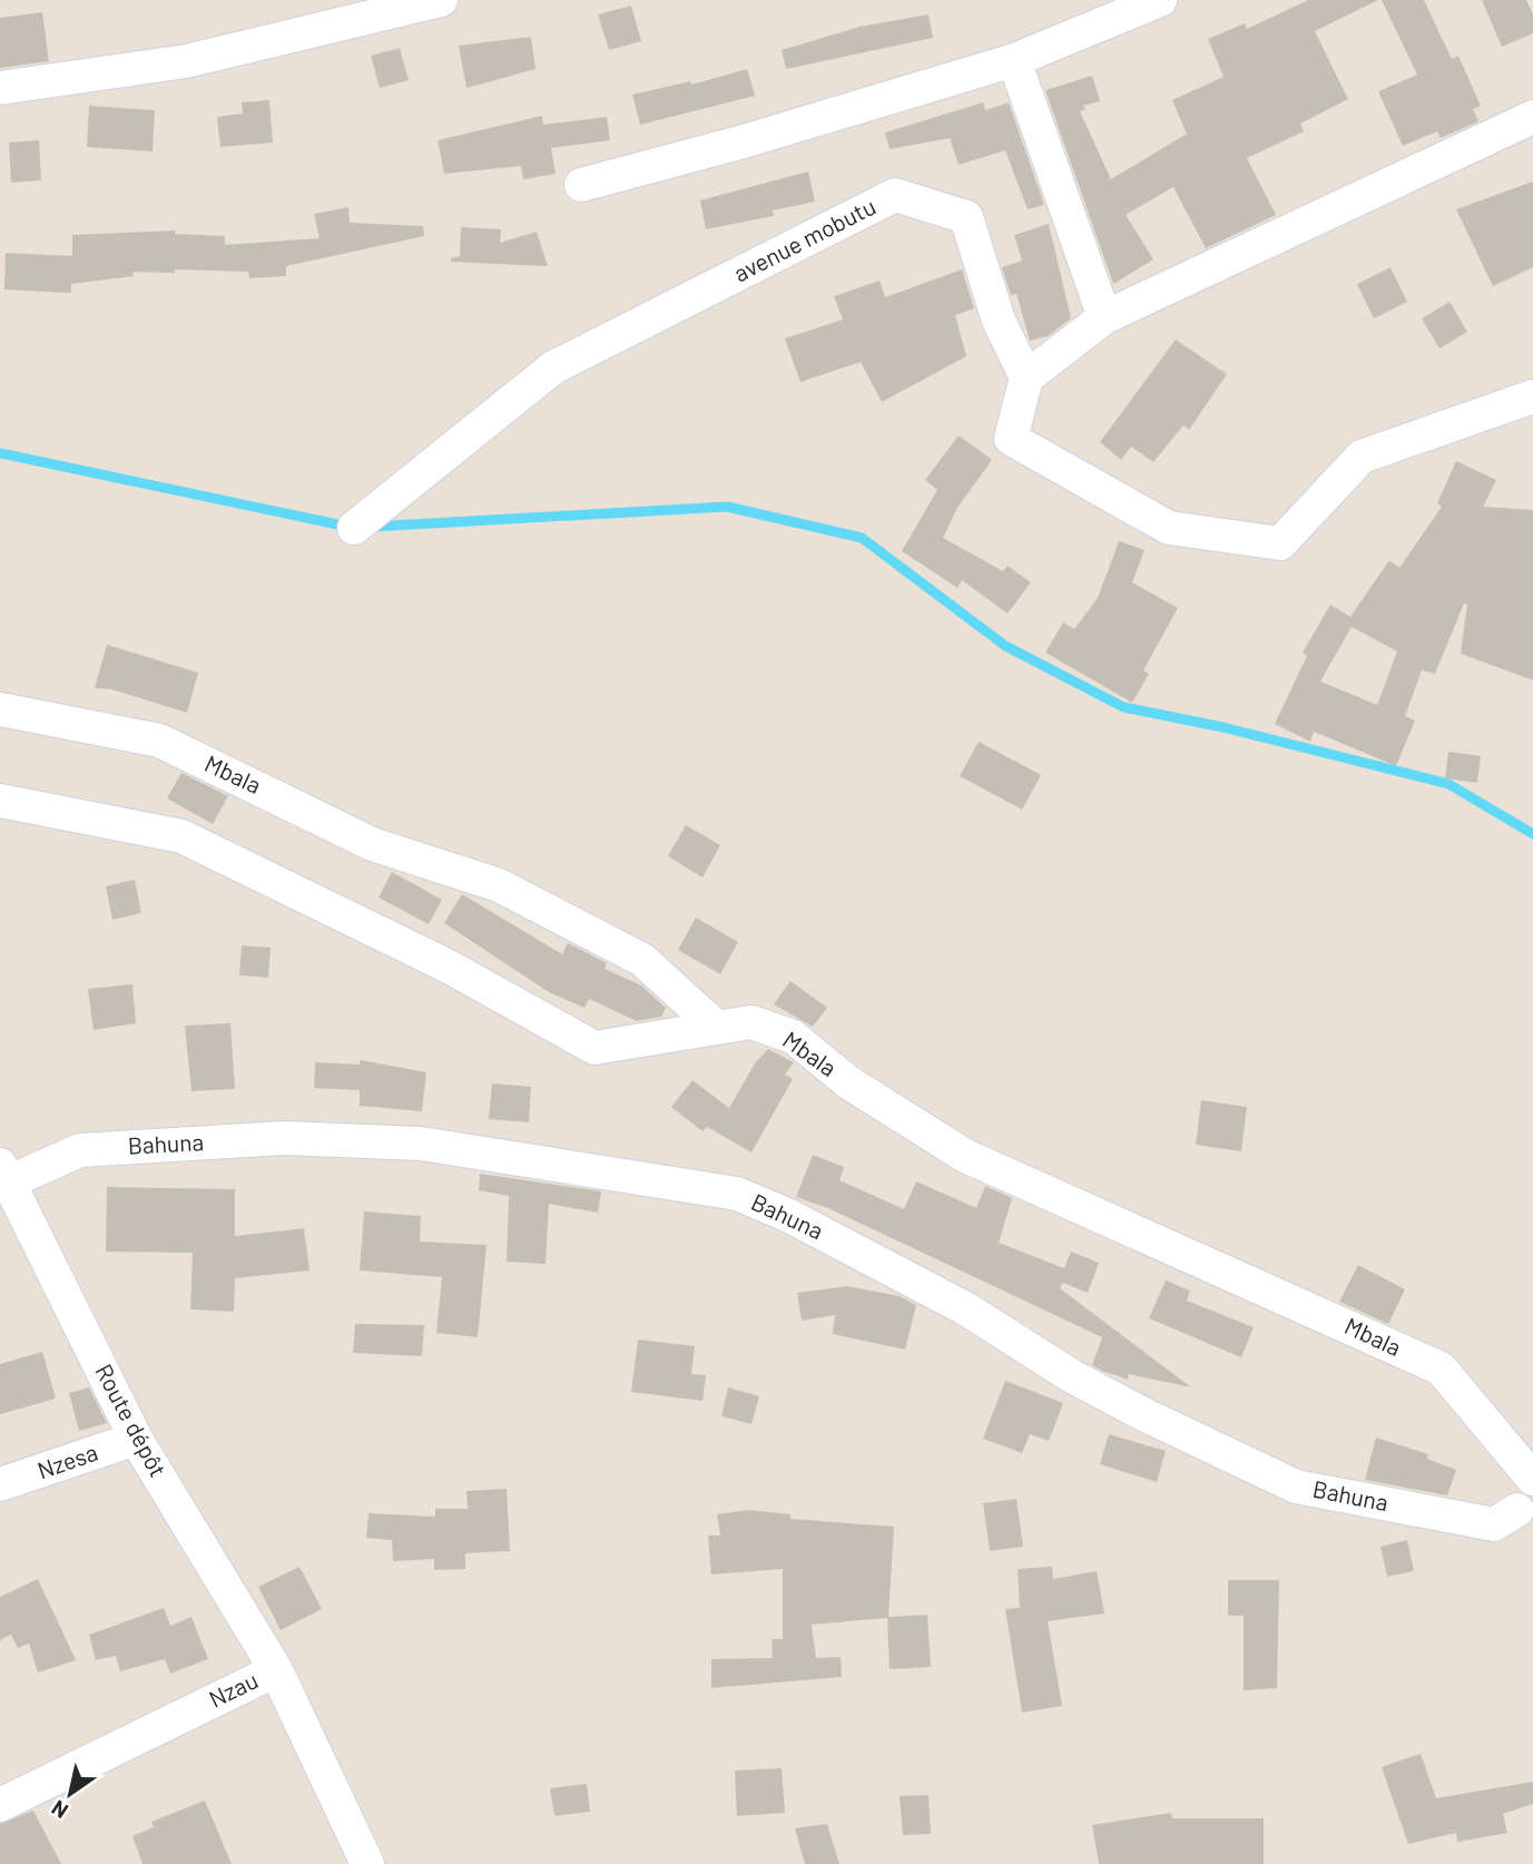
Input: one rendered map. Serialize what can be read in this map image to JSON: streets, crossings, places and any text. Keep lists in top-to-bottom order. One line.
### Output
{"streets":{"street":["avenue mobutu","Mbala","Bahuna","Route dépôt","Nzesa","Nzau"]},"crossings":[["Bahuna","Route dépôt"],["Route dépôt","Nzesa"],["Route dépôt","Nzau"]],"north":"bottom left"}
